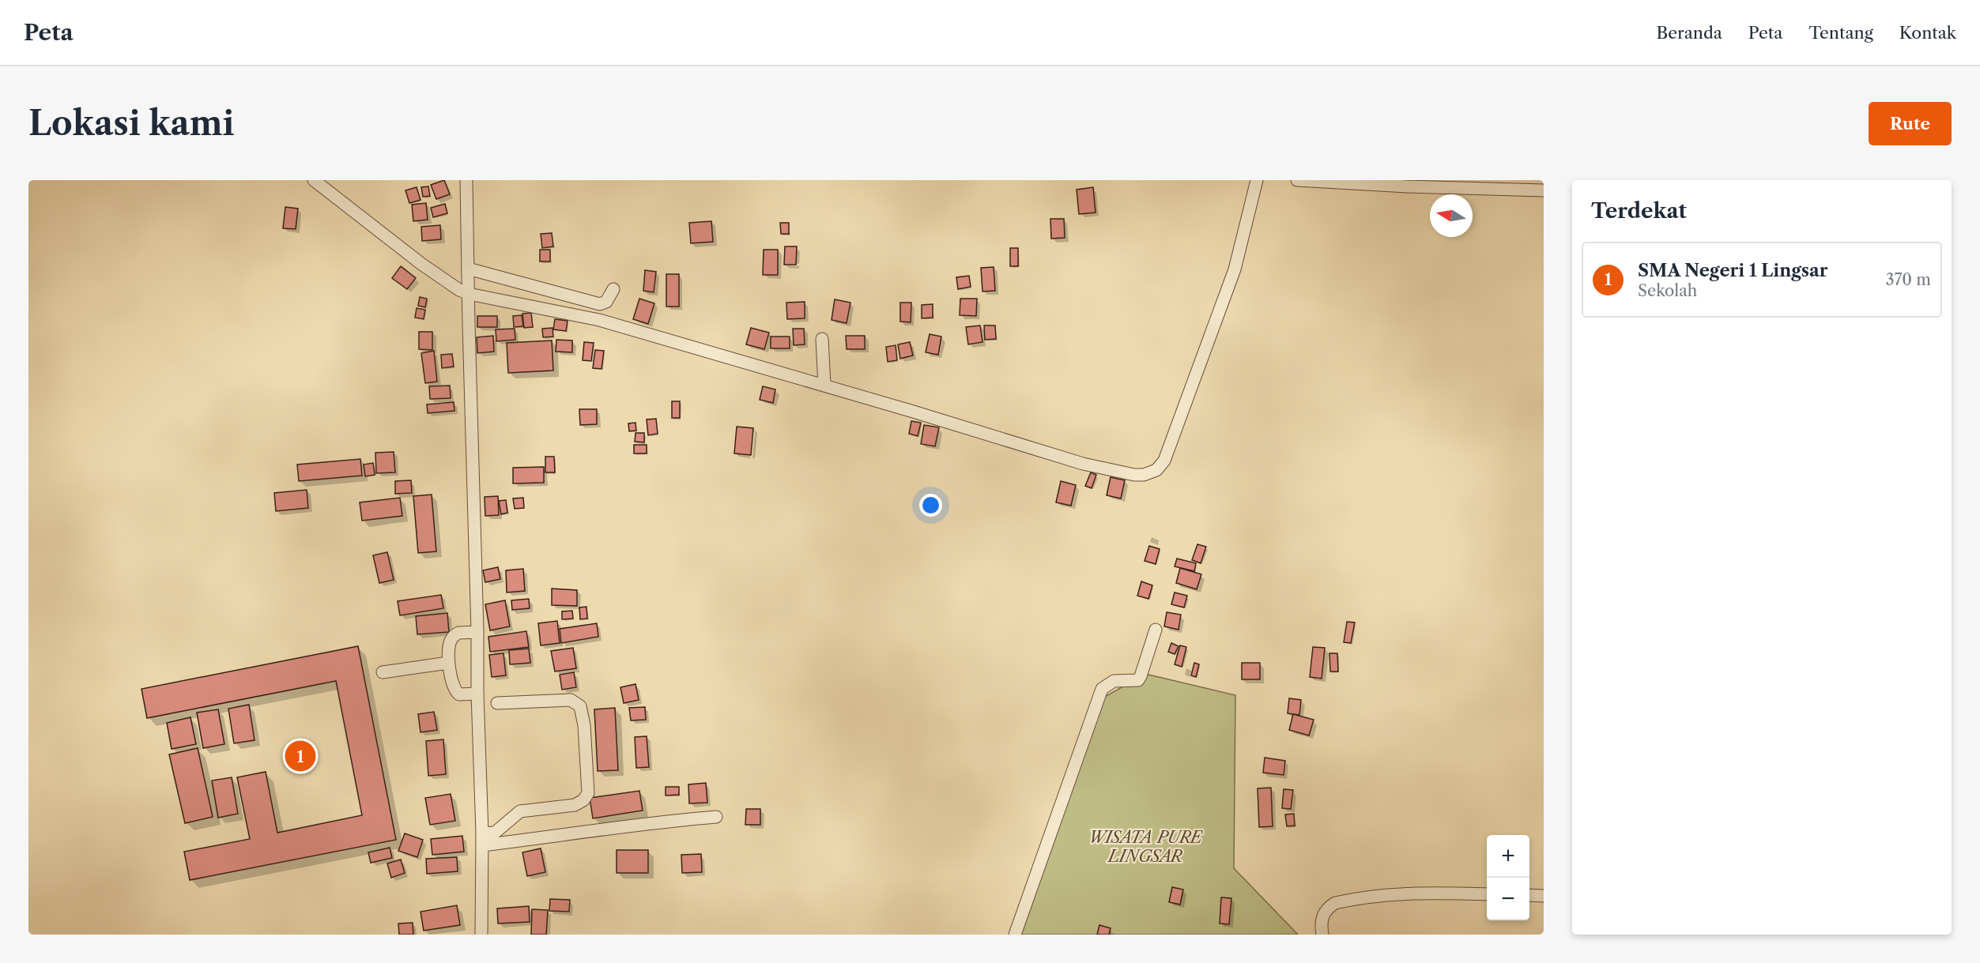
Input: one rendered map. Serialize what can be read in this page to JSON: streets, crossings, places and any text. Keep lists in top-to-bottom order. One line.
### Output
{"parks":["WISATA PURE LINGSAR"],"north":"left","page":{"header":"Peta","nav":["Beranda","Peta","Tentang","Kontak"],"buttons":"Rute","title":"Lokasi kami","heading":"Terdekat","list":[{"mark":"1","name":"SMA Negeri 1 Lingsar","note":"Sekolah","value":"370 m"}],"pins":"1","map_buttons":["+","−"]}}
